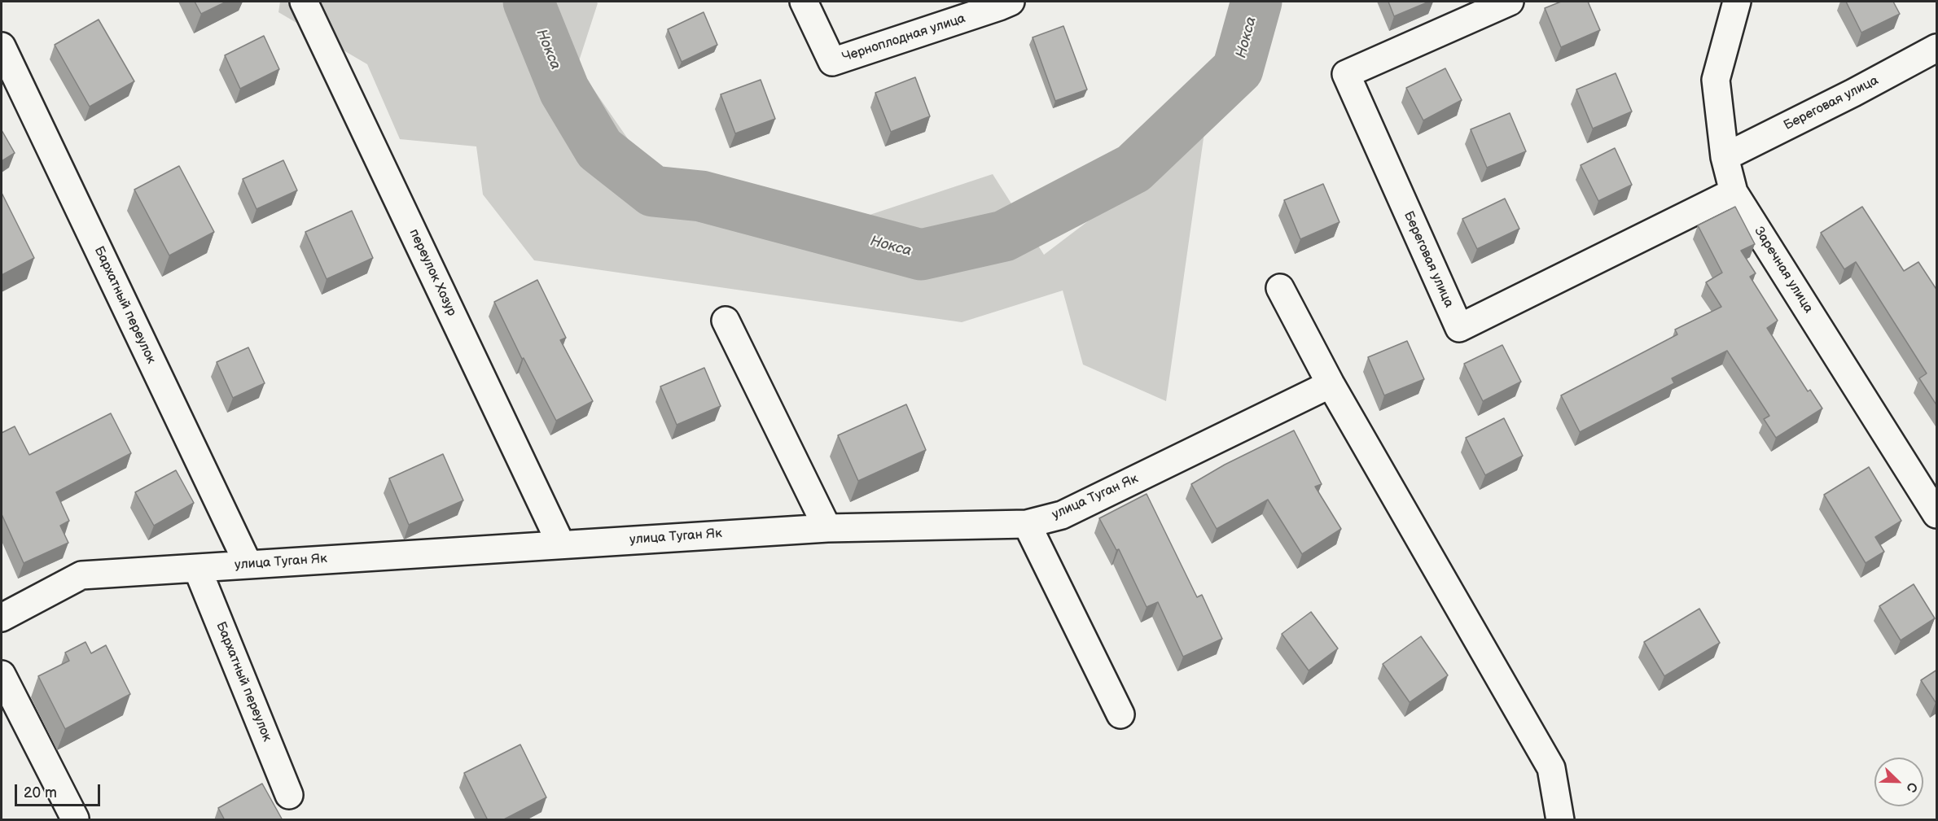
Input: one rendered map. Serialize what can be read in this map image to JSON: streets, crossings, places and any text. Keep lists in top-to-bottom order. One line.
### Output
{"streets":{"street":["Черноплодная улица","Береговая улица","Заречная улица","переулок Хозур","Бархатный переулок","улица Туган Як"]},"crossings":[["Береговая улица","Заречная улица"],["переулок Хозур","улица Туган Як"],["Бархатный переулок","улица Туган Як"]],"water":["Нокса"],"scale_bar":"20 m","north":"bottom right"}
